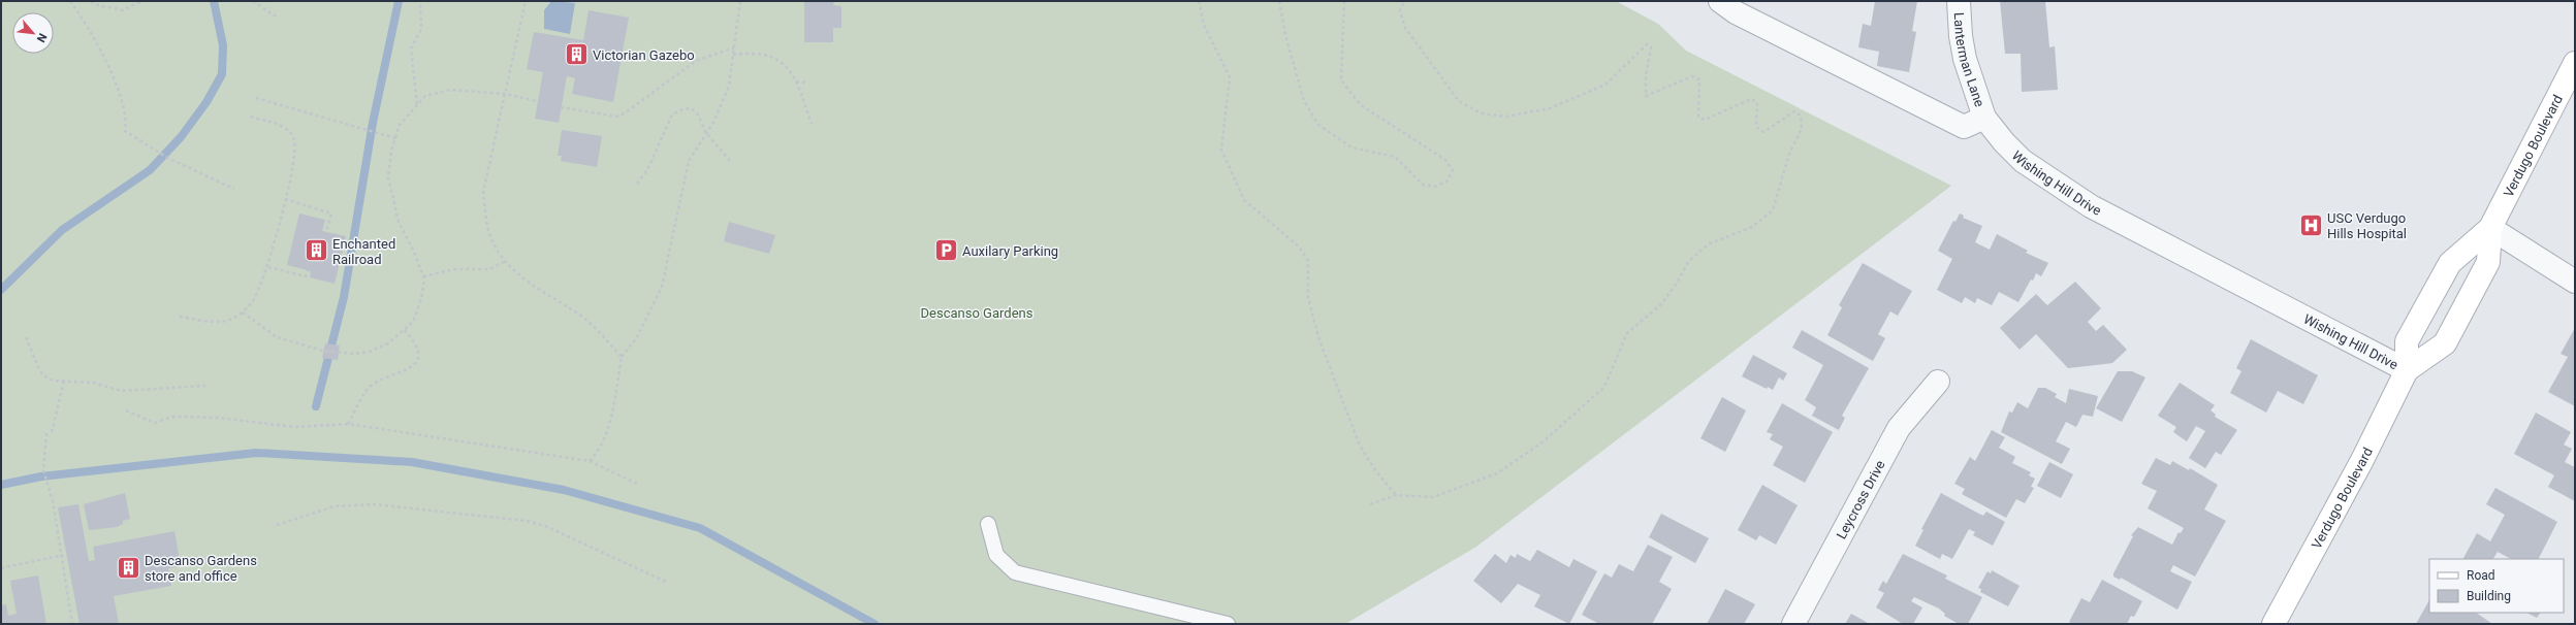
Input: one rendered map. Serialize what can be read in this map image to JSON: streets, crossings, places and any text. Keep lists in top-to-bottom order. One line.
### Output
{"streets":{"main road":["Verdugo Boulevard"],"street":["Lanterman Lane","Wishing Hill Drive","Leycross Drive"]},"crossings":[["Lanterman Lane","Wishing Hill Drive"],["Verdugo Boulevard","Wishing Hill Drive"]],"parks":["Descanso Gardens"],"places":{"building":["Victorian Gazebo","Enchanted Railroad","Descanso Gardens store and office"],"hospital":["USC Verdugo Hills Hospital"],"parking":["Auxilary Parking"]},"legend":["Road","Building"],"north":"bottom right"}
